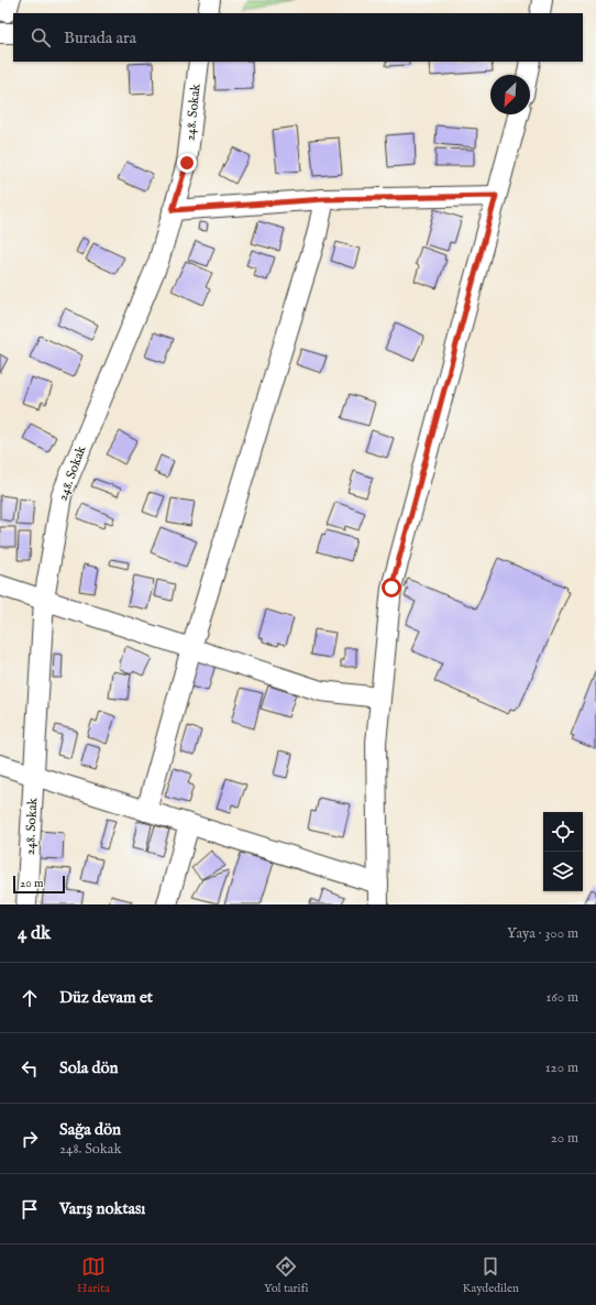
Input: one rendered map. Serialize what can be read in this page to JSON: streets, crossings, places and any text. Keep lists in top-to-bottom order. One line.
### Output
{"streets":{"street":["248. Sokak"]},"scale_bar":"20 m","north":"bottom left","page":{"search":"Burada ara","scale":"20 m","heading":["4 dk","Yaya · 300 m"],"list":[["Düz devam et","160 m"],["Sola dön","120 m"],["Sağa dön","248. Sokak","20 m"],"Varış noktası"],"nav":["Harita","Yol tarifi","Kaydedilen"]}}
